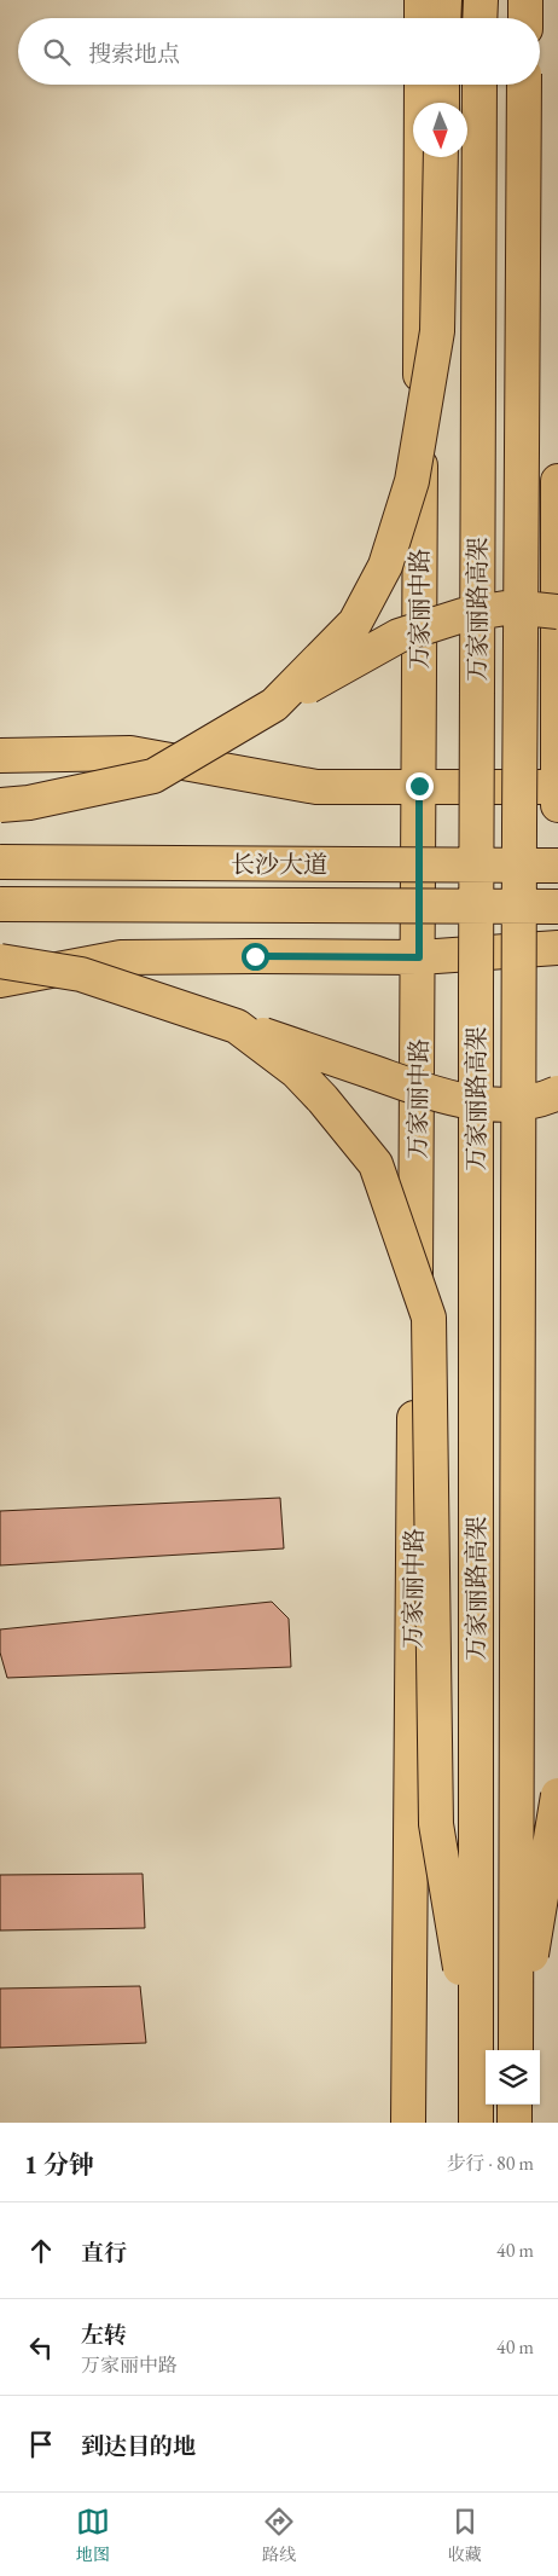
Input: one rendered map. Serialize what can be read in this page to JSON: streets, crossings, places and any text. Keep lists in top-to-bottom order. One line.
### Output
{"streets":{"main road":["万家丽中路","万家丽路高架","长沙大道"]},"north":"bottom","page":{"search":"搜索地点","heading":["1 分钟","步行 · 80 m"],"list":[["直行","40 m"],["左转","万家丽中路","40 m"],"到达目的地"],"nav":["地图","路线","收藏"]}}
